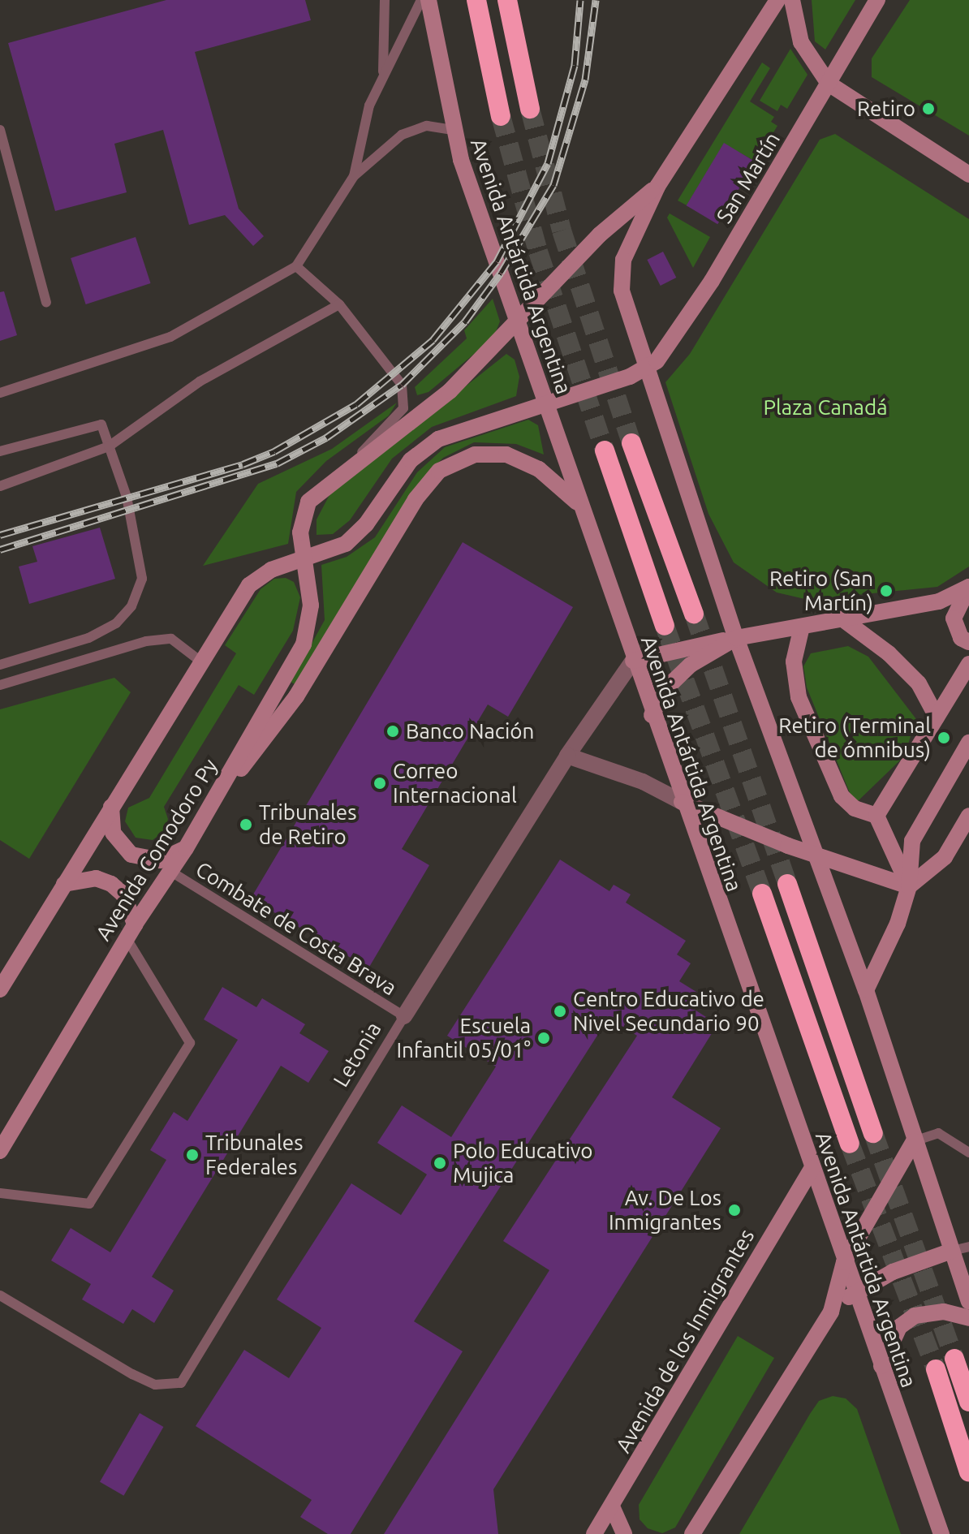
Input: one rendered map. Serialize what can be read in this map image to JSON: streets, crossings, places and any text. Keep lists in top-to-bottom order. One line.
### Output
{"streets":{"main road":["San Martín","Avenida Antártida Argentina","Avenida Comodoro Py","Avenida de los Inmigrantes"],"street":["Letonia"],"lane":["Combate de Costa Brava"]},"crossings":[["Avenida Antártida Argentina","Avenida Comodoro Py"],["Avenida Antártida Argentina","Letonia"],["Avenida Antártida Argentina","Avenida de los Inmigrantes"],["Avenida Comodoro Py","Combate de Costa Brava"],["Combate de Costa Brava","Letonia"]],"parks":["Plaza Canadá"],"places":["Retiro","Retiro (San Martín)","Banco Nación","Retiro (Terminal de ómnibus)","Correo Internacional","Tribunales de Retiro","Centro Educativo de Nivel Secundario 90","Escuela Infantil 05/01°","Tribunales Federales","Polo Educativo Mujica","Av. De Los Inmigrantes"]}
